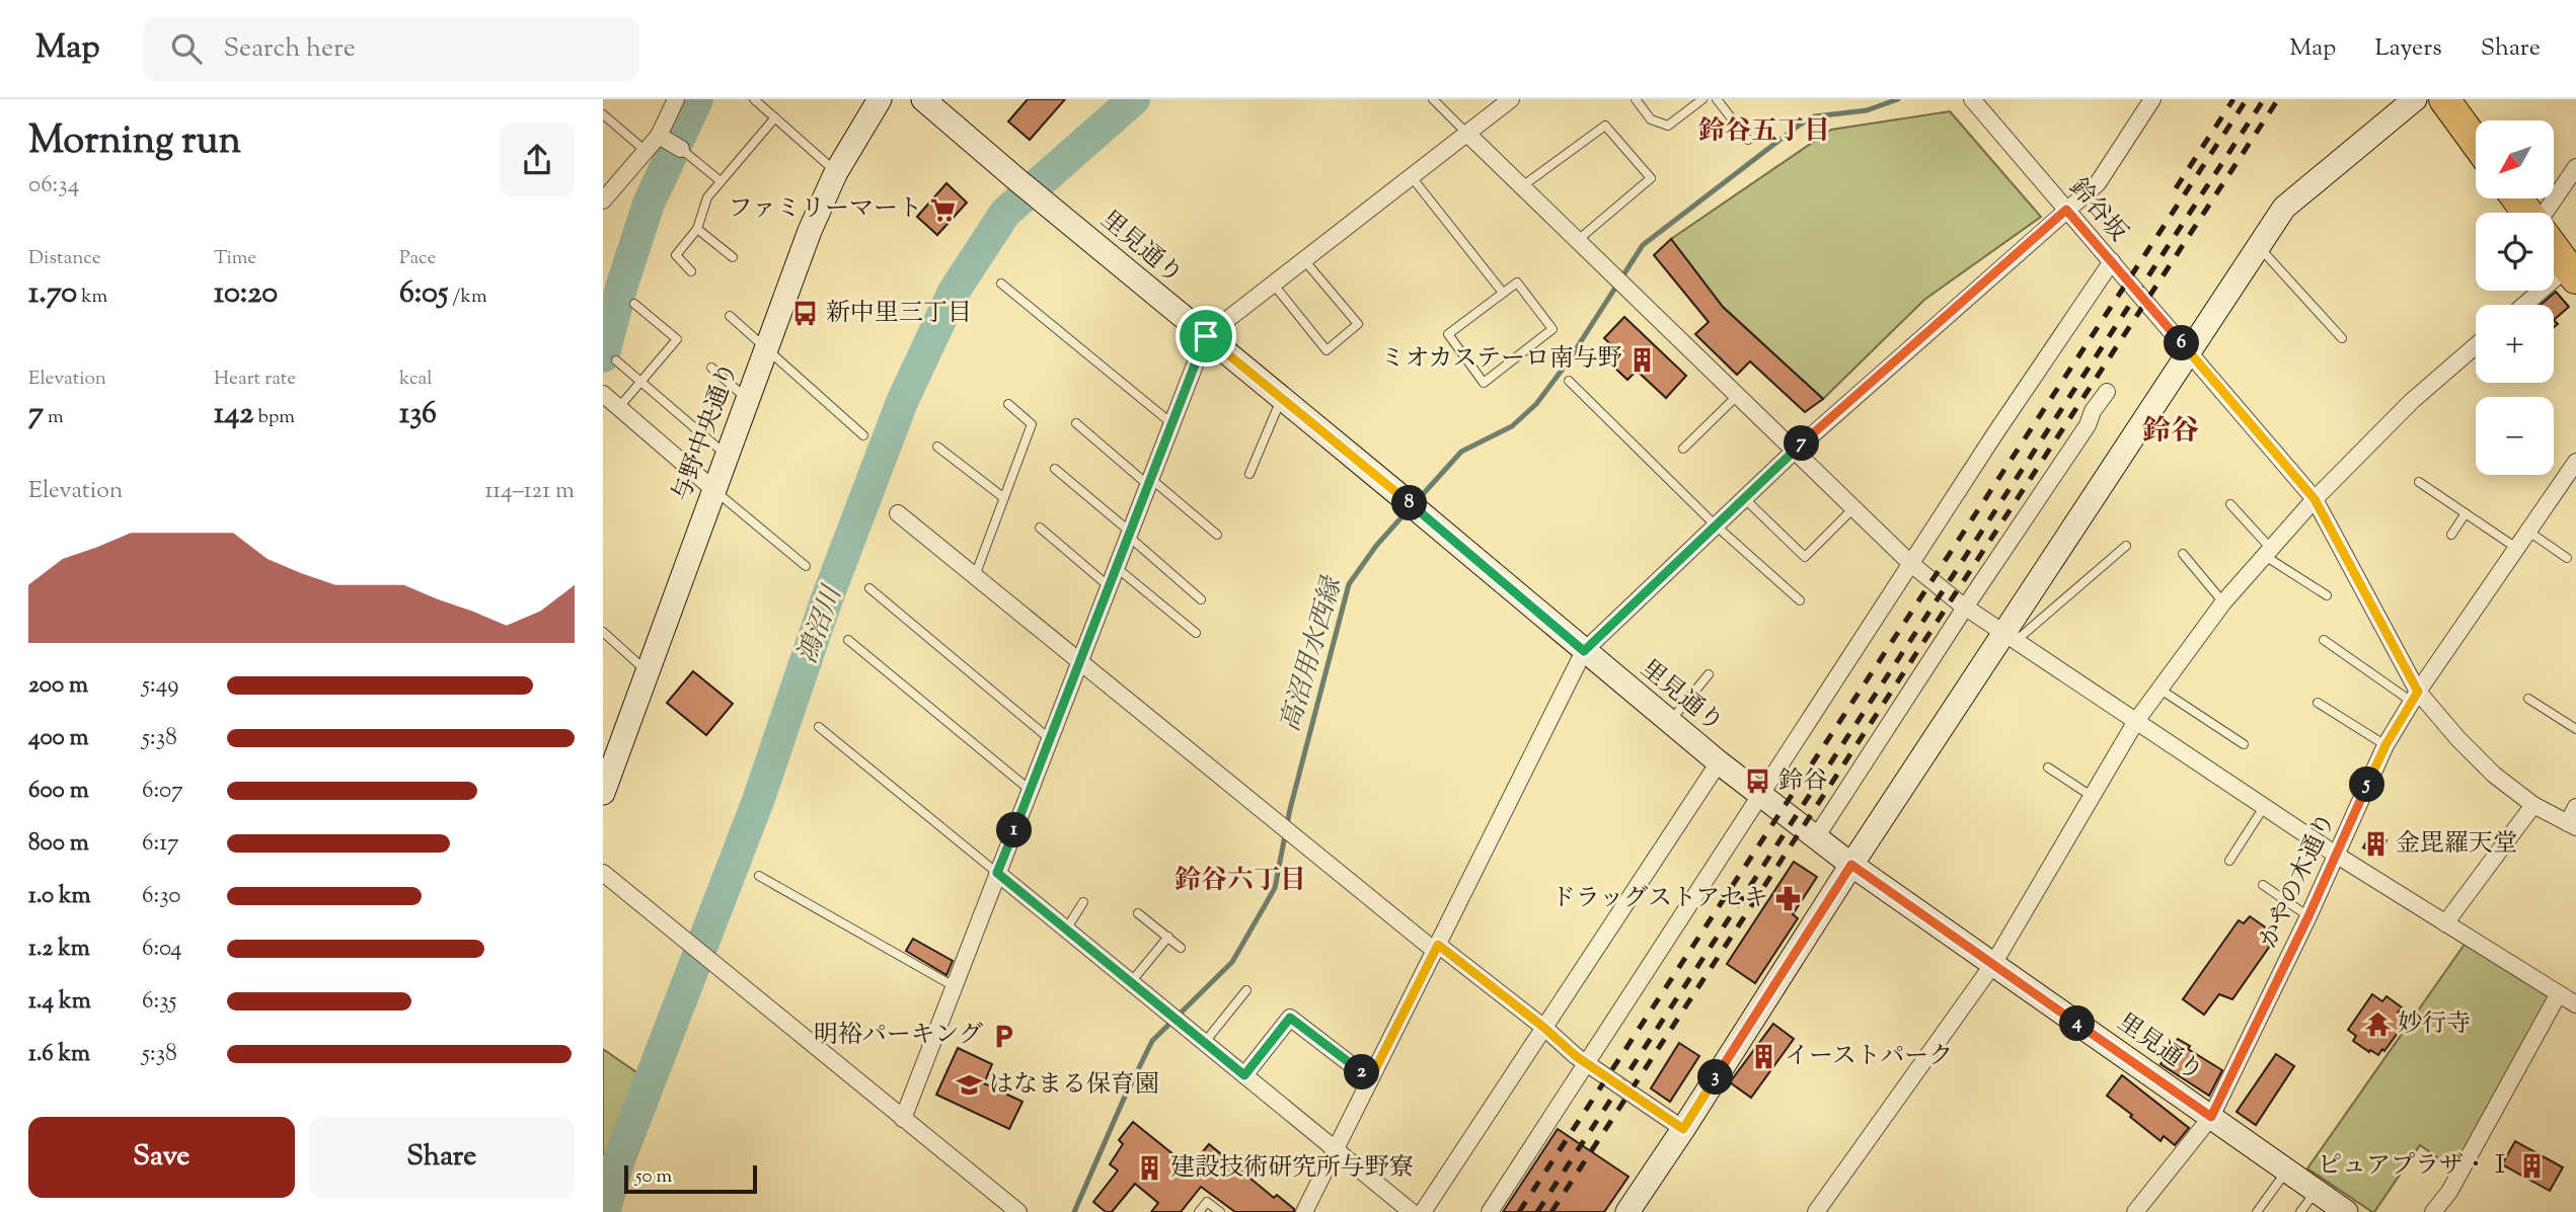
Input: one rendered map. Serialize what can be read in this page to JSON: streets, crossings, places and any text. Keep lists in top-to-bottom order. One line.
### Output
{"streets":{"street":["鈴谷坂","里見通り","与野中央通り","かやの木通り"]},"crossings":[["鈴谷坂","かやの木通り"],["里見通り","かやの木通り"]],"districts":["鈴谷五丁目","鈴谷","鈴谷六丁目"],"water":["鴻沼川","高沼用水西縁"],"places":{"supermarket":["ファミリーマート"],"bus stop":["新中里三丁目","鈴谷"],"building":["ミオカステーロ南与野","金毘羅天堂","イーストパーク","ピュアプラザ・Ⅰ","建設技術研究所与野寮"],"pharmacy":["ドラッグストアセキ"],"temple":["妙行寺"],"parking":["明裕パーキング"],"school or university":["はなまる保育園"]},"scale_bar":"50 m","north":"bottom left","page":{"header":"Map","search":"Search here","nav":["Map","Layers","Share"],"heading":["Morning run","06:34"],"map_buttons":["+","−"],"stats":[["Distance","1.70 km"],["Time","10:20"],["Pace","6:05 /km"],["Elevation","7 m"],["Heart rate","142 bpm"],["kcal","136"]],"pins":["6","7","8","5","1","4","2","3"],"chart":["Elevation","114–121 m"],"list":[{"name":"200 m","note":"5:49"},{"name":"400 m","note":"5:38"},{"name":"600 m","note":"6:07"},{"name":"800 m","note":"6:17"},{"name":"1.0 km","note":"6:30"},{"name":"1.2 km","note":"6:04"},{"name":"1.4 km","note":"6:35"},{"name":"1.6 km","note":"5:38"}],"buttons":["Save","Share"],"scale":"50 m"}}
